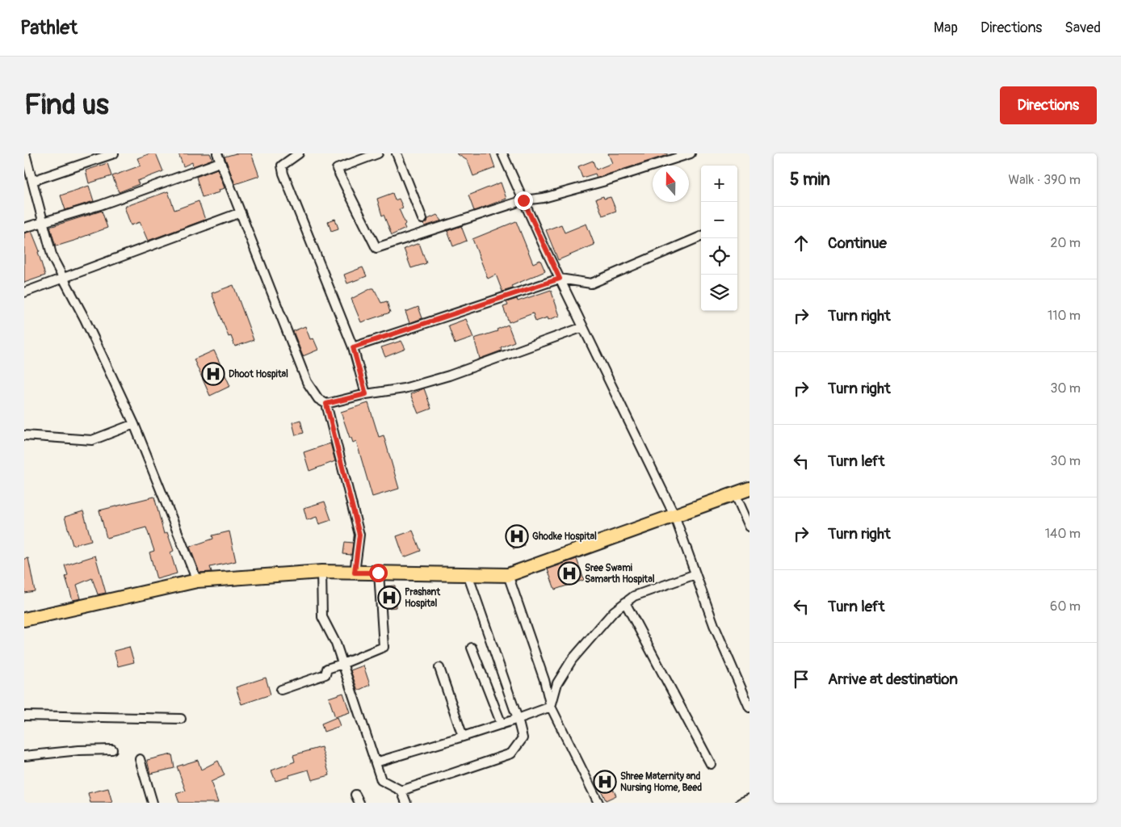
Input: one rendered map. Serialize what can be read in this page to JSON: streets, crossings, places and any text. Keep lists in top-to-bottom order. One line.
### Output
{"places":{"hospital":["Dhoot Hospital","Ghodke Hospital","Sree Swami Samarth Hospital","Prashant Hospital","Shree Maternity and Nursing Home, Beed"]},"north":"top","page":{"header":"Pathlet","nav":["Map","Directions","Saved"],"buttons":"Directions","title":"Find us","heading":["5 min","Walk · 390 m"],"map_buttons":["+","−"],"list":[["Continue","20 m"],["Turn right","110 m"],["Turn right","30 m"],["Turn left","30 m"],["Turn right","140 m"],["Turn left","60 m"],"Arrive at destination"]}}
